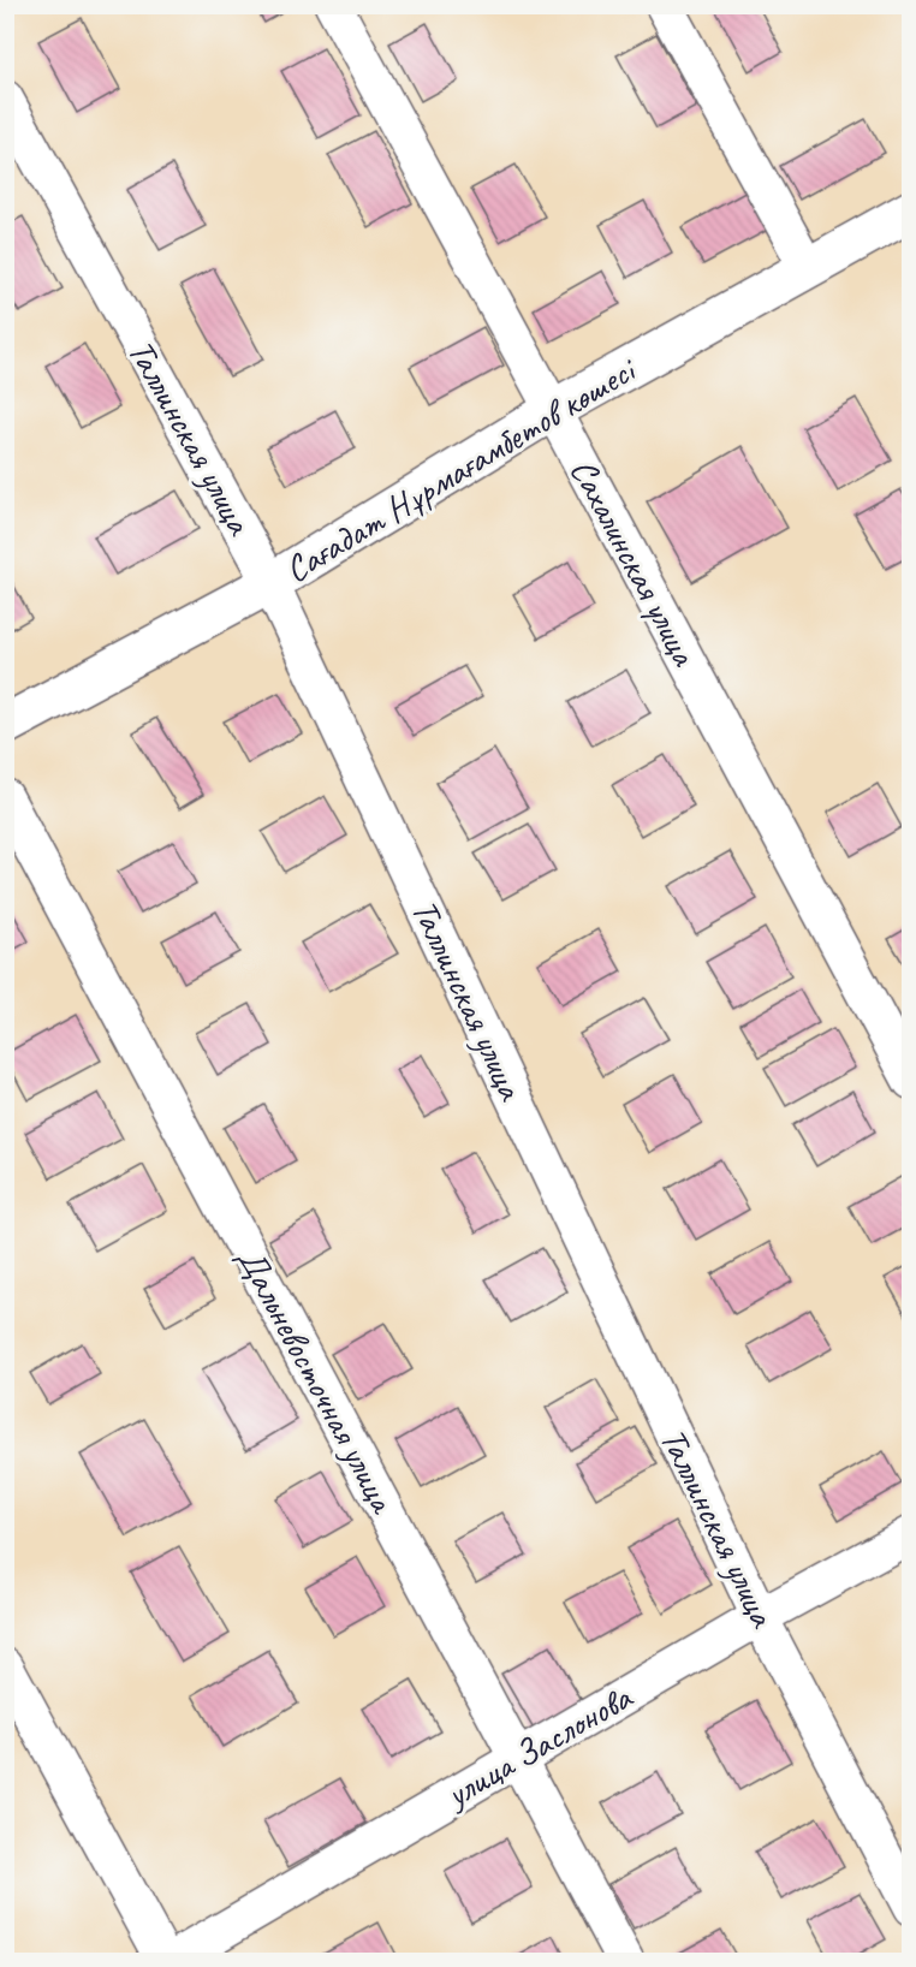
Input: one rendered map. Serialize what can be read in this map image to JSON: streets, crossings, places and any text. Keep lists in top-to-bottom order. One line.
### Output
{"streets":{"main road":["Сағадат Нұрмағамбетов көшесі"],"street":["Таллинская улица","Сахалинская улица","Дальневосточная улица","улица Заслонова"]},"crossings":[["Таллинская улица","Сағадат Нұрмағамбетов көшесі"],["Таллинская улица","улица Заслонова"],["Сағадат Нұрмағамбетов көшесі","Сахалинская улица"],["Дальневосточная улица","улица Заслонова"]]}
